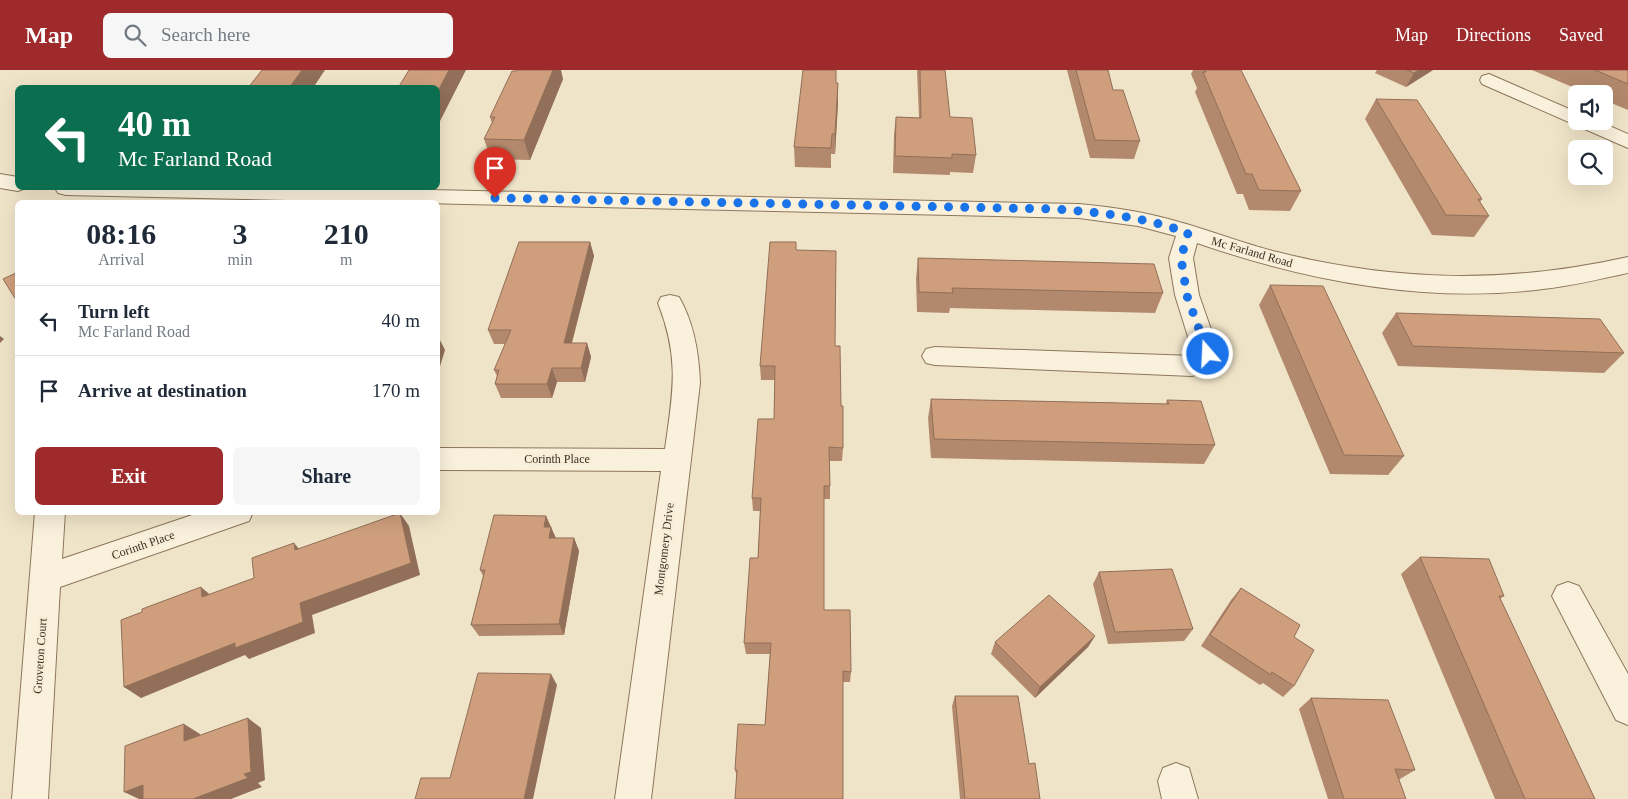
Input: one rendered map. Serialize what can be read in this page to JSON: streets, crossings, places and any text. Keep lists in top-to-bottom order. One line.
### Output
{"streets":{"street":["Mc Farland Road","Corinth Place","Montgomery Drive","Groveton Court"]},"crossings":[["Corinth Place","Montgomery Drive"],["Corinth Place","Groveton Court"]],"page":{"header":"Map","search":"Search here","nav":["Map","Directions","Saved"],"turn":["40 m","Mc Farland Road"],"eta":["08:16","Arrival","3","min","210","m"],"list":[{"name":"Turn left","note":"Mc Farland Road","value":"40 m"},{"name":"Arrive at destination","value":"170 m"}],"buttons":["Exit","Share"]}}
